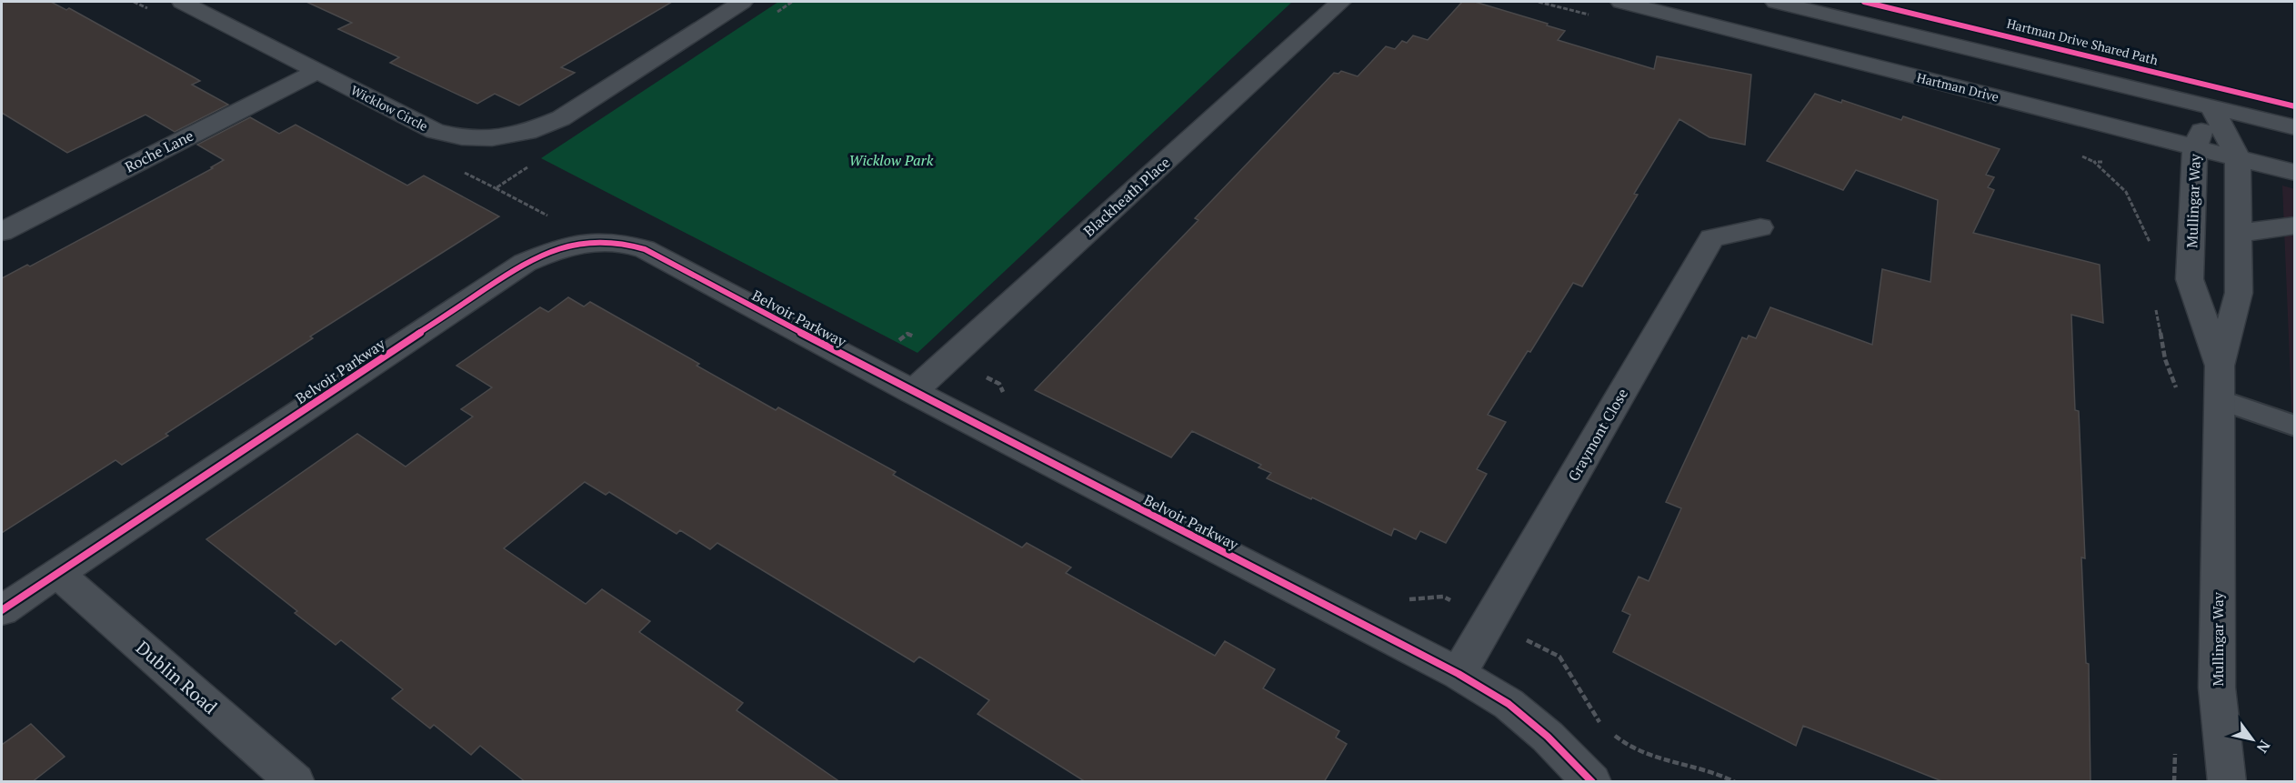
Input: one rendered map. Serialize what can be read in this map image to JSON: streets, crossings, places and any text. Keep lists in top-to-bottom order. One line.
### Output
{"streets":{"street":["Hartman Drive","Wicklow Circle","Roche Lane","Blackheath Place","Mullingar Way","Belvoir Parkway","Graymont Close","Dublin Road"],"cycle path":["Hartman Drive Shared Path"]},"crossings":[["Hartman Drive","Mullingar Way"],["Wicklow Circle","Roche Lane"],["Blackheath Place","Belvoir Parkway"],["Belvoir Parkway","Graymont Close"],["Belvoir Parkway","Dublin Road"]],"parks":["Wicklow Park"],"north":"bottom right"}
